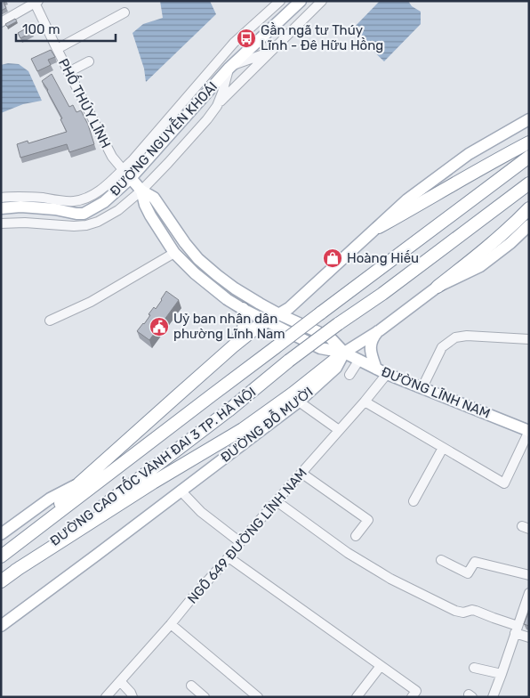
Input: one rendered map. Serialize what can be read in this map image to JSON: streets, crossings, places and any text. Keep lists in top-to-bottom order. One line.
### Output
{"streets":{"highway":["ĐƯỜNG CAO TỐC VÀNH ĐAI 3 TP. HÀ NỘI"],"main road":["ĐƯỜNG NGUYỄN KHOÁI","ĐƯỜNG LĨNH NAM","ĐƯỜNG ĐỖ MƯỜI"],"street":["PHỐ THÚY LĨNH","NGÕ 649 ĐƯỜNG LĨNH NAM"]},"crossings":[["PHỐ THÚY LĨNH","ĐƯỜNG NGUYỄN KHOÁI"],["PHỐ THÚY LĨNH","ĐƯỜNG LĨNH NAM"],["ĐƯỜNG NGUYỄN KHOÁI","ĐƯỜNG LĨNH NAM"],["ĐƯỜNG LĨNH NAM","ĐƯỜNG ĐỖ MƯỜI"],["ĐƯỜNG LĨNH NAM","NGÕ 649 ĐƯỜNG LĨNH NAM"]],"places":{"bus stop":["Gần ngã tư Thúy Lĩnh - Đê Hữu Hồng"],"shop":["Hoàng Hiếu"],"public building":["Uỷ ban nhân dân phường Lĩnh Nam"]},"scale_bar":"100 m"}
